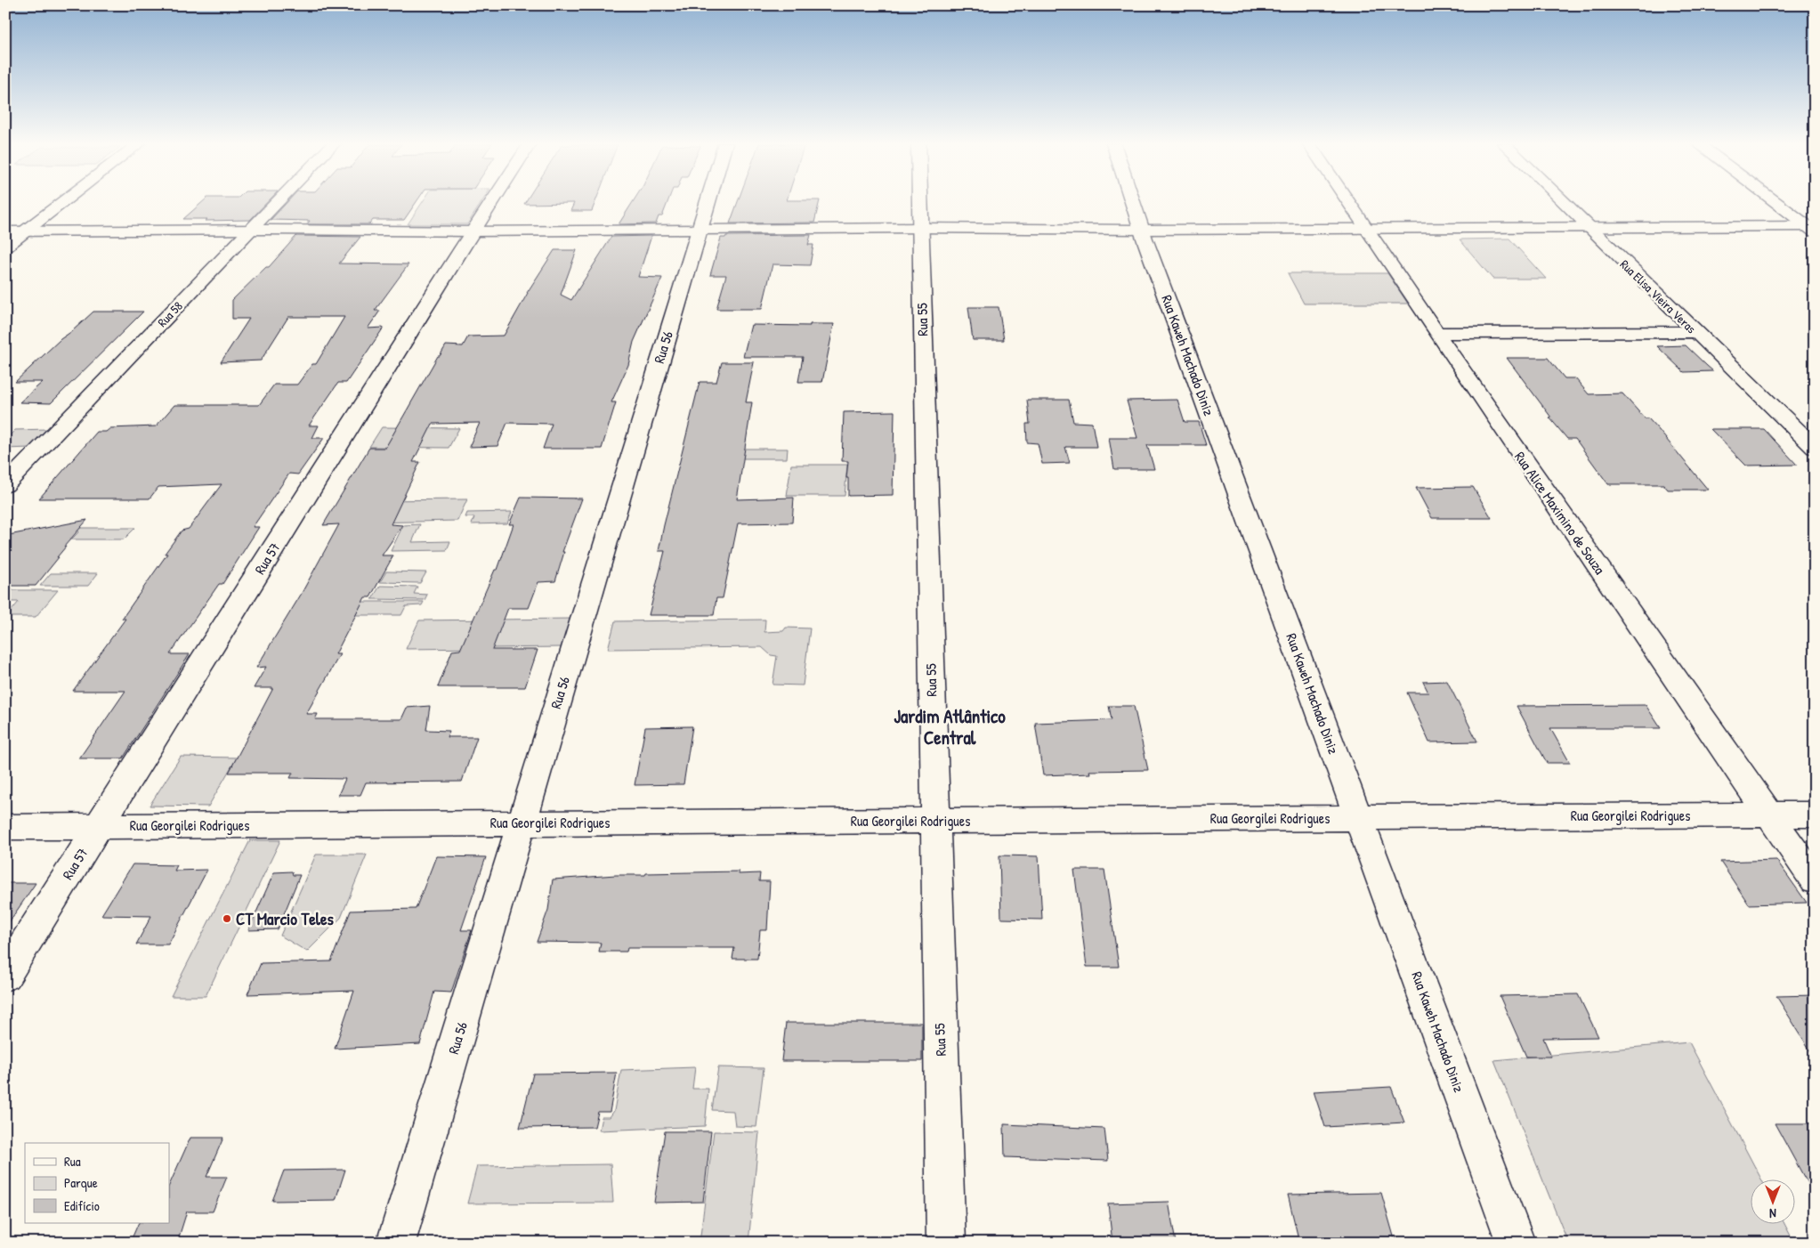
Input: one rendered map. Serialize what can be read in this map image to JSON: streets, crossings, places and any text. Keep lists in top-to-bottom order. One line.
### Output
{"streets":{"street":["Rua Elisa Vieira Veras","Rua 58","Rua 55","Rua 56","Rua Kaweh Machado Diniz","Rua Alice Maximino de Souza","Rua 57","Rua Georgilei Rodrigues"]},"crossings":[["Rua 55","Rua Georgilei Rodrigues"],["Rua 56","Rua Georgilei Rodrigues"],["Rua Kaweh Machado Diniz","Rua Georgilei Rodrigues"],["Rua Alice Maximino de Souza","Rua Georgilei Rodrigues"],["Rua 57","Rua Georgilei Rodrigues"]],"districts":["Jardim Atlântico Central"],"places":["CT Marcio Teles"],"legend":["Rua","Parque","Edifício"],"north":"bottom"}
